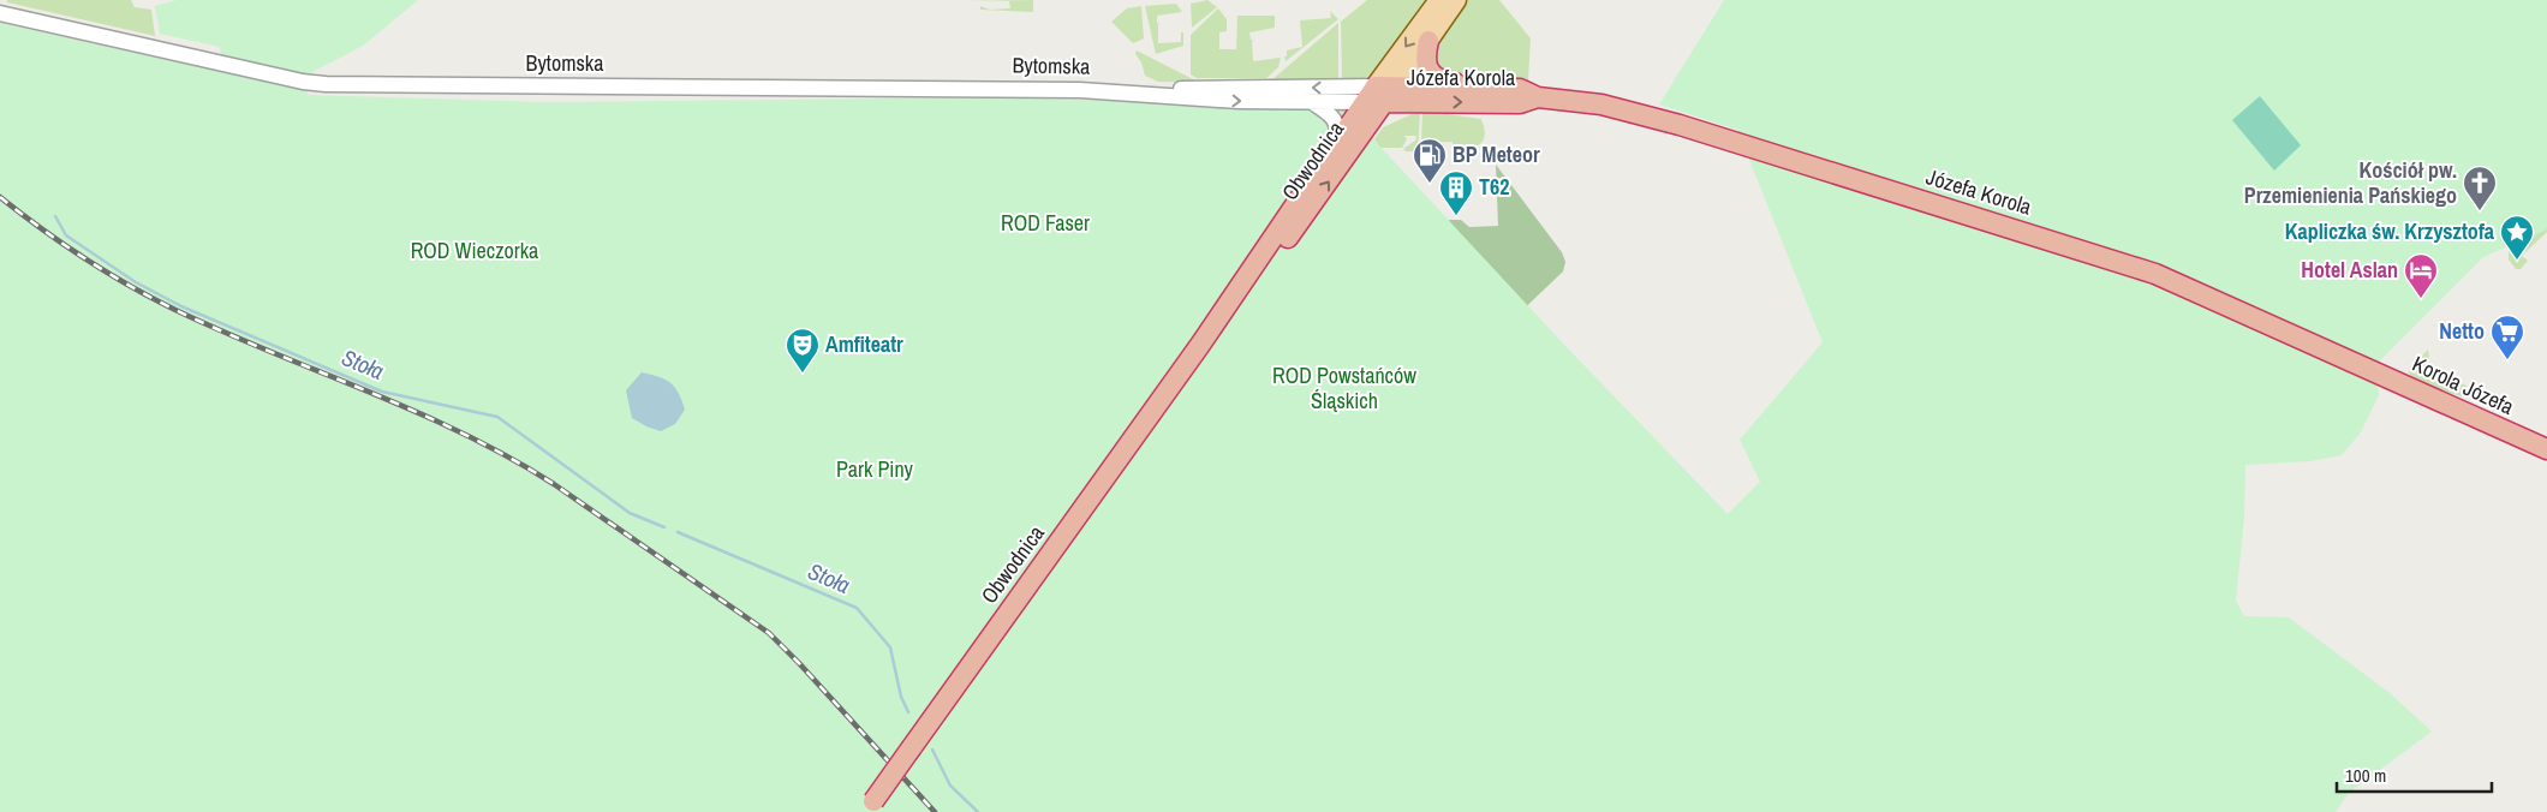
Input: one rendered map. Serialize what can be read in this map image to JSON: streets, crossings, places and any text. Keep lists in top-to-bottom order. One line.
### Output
{"streets":{"highway":["Józefa Korola","Obwodnica","Korola Józefa"],"street":["Bytomska"]},"crossings":[["Bytomska","Józefa Korola"],["Bytomska","Obwodnica"],["Józefa Korola","Obwodnica"],["Józefa Korola","Korola Józefa"]],"water":["Stoła"],"parks":["ROD Faser","ROD Wieczorka","ROD Powstańców Śląskich","Park Piny"],"places":{"fuel station":["BP Meteor"],"church":["Kościół pw. Przemienienia Pańskiego"],"building":["T62"],"place":["Kapliczka św. Krzysztofa"],"hotel":["Hotel Aslan"],"supermarket":["Netto"],"theatre":["Amfiteatr"]},"scale_bar":"100 m"}
